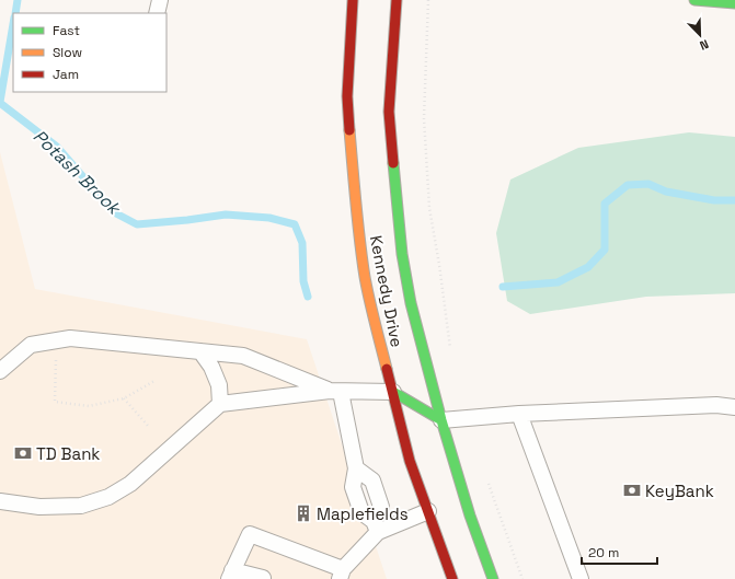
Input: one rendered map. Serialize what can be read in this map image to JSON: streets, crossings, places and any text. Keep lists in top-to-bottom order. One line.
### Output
{"streets":{"main road":["Kennedy Drive"]},"water":["Potash Brook"],"places":{"bank":["TD Bank","KeyBank"],"building":["Maplefields"]},"legend":["Fast","Slow","Jam"],"scale_bar":"20 m","north":"bottom right"}
